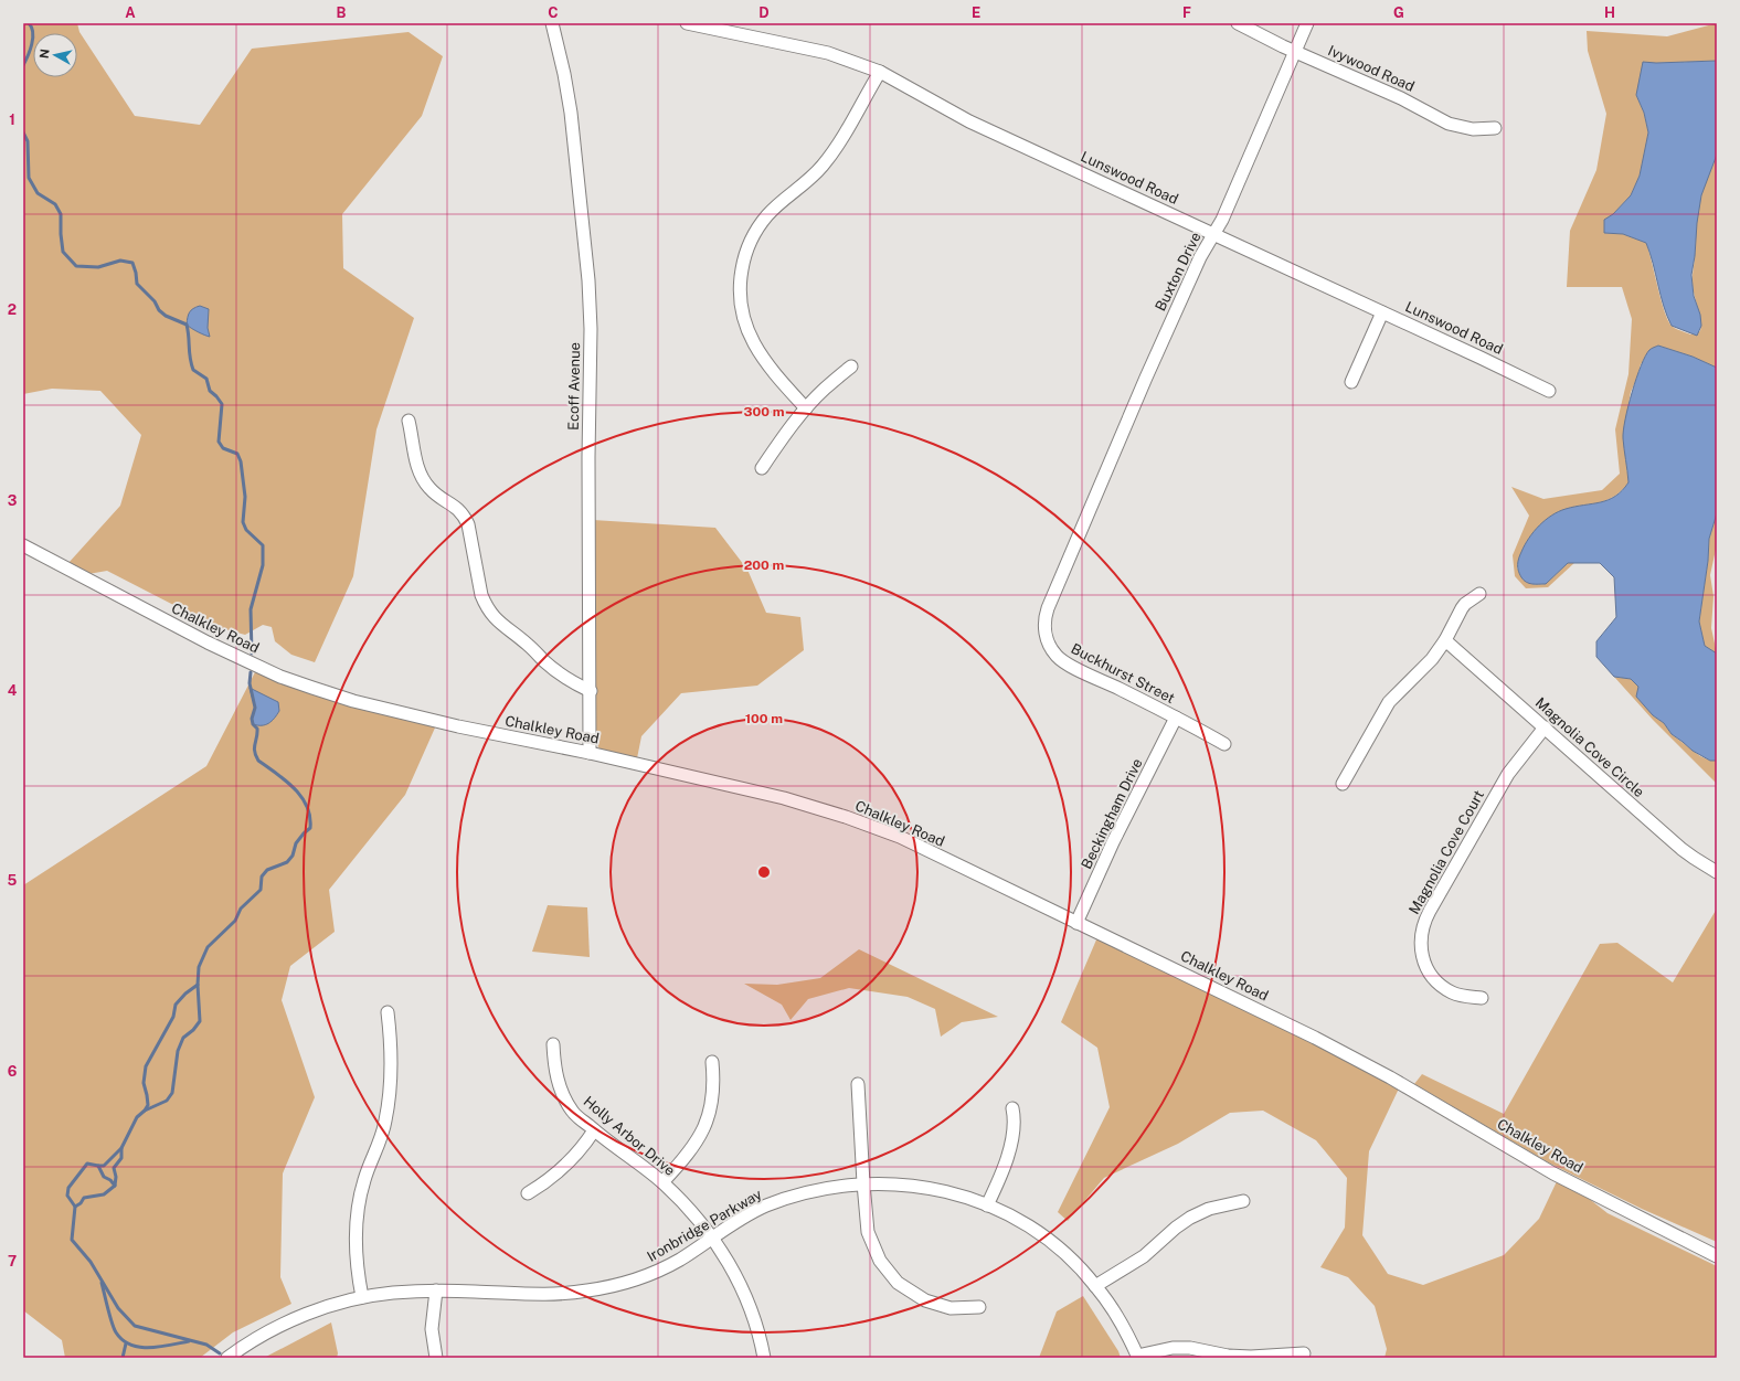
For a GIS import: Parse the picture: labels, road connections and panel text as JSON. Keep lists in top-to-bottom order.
{
  "streets": {
    "street": [
      "Ivywood Road",
      "Lunswood Road",
      "Buxton Drive",
      "Ecoff Avenue",
      "Chalkley Road",
      "Buckhurst Street",
      "Magnolia Cove Circle",
      "Beckingham Drive",
      "Magnolia Cove Court",
      "Holly Arbor Drive",
      "Ironbridge Parkway"
    ]
  },
  "crossings": [
    ["Ivywood Road", "Buxton Drive"],
    ["Lunswood Road", "Buxton Drive"],
    ["Buxton Drive", "Buckhurst Street"],
    ["Ecoff Avenue", "Chalkley Road"],
    ["Chalkley Road", "Beckingham Drive"],
    ["Buckhurst Street", "Beckingham Drive"],
    ["Magnolia Cove Circle", "Magnolia Cove Court"],
    ["Holly Arbor Drive", "Ironbridge Parkway"]
  ],
  "north": "left",
  "grid": {
    "columns": [
      "A",
      "B",
      "C",
      "D",
      "E",
      "F",
      "G",
      "H"
    ],
    "rows": [
      "1",
      "2",
      "3",
      "4",
      "5",
      "6",
      "7"
    ]
  },
  "rings": ["300 m", "200 m", "100 m"]
}
